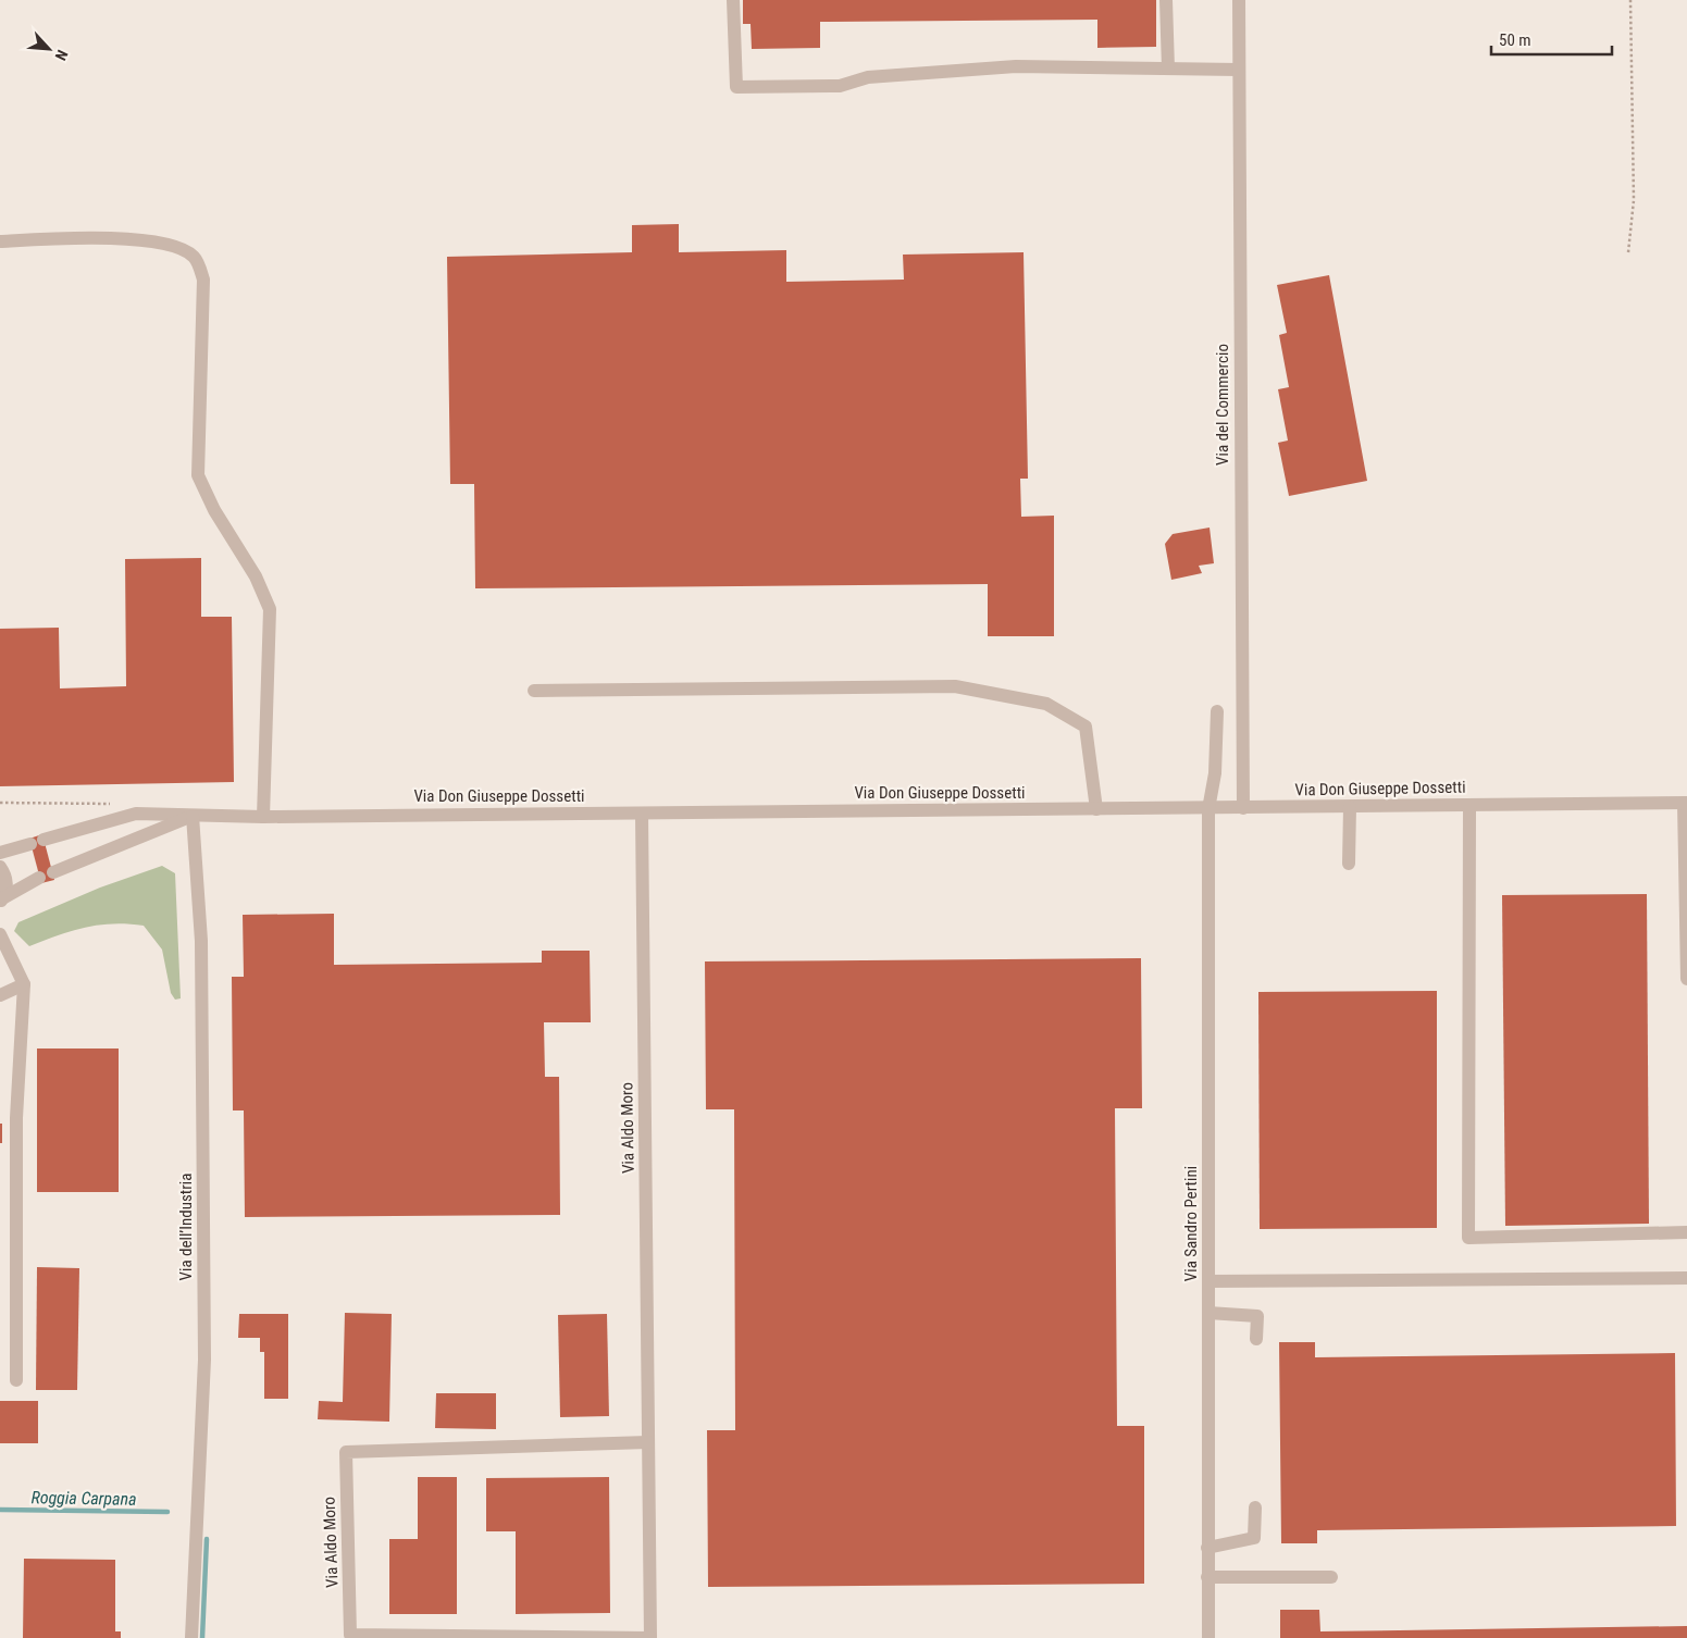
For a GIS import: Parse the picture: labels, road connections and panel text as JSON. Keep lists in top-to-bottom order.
{
  "streets": {
    "street": [
      "Via del Commercio",
      "Via Don Giuseppe Dossetti",
      "Via Aldo Moro",
      "Via Sandro Pertini",
      "Via dell’Industria"
    ]
  },
  "crossings": [
    ["Via del Commercio", "Via Don Giuseppe Dossetti"],
    ["Via Don Giuseppe Dossetti", "Via Aldo Moro"],
    ["Via Don Giuseppe Dossetti", "Via Sandro Pertini"],
    ["Via Don Giuseppe Dossetti", "Via dell’Industria"]
  ],
  "water": ["Roggia Carpana"],
  "scale_bar": "50 m",
  "north": "bottom right"
}
